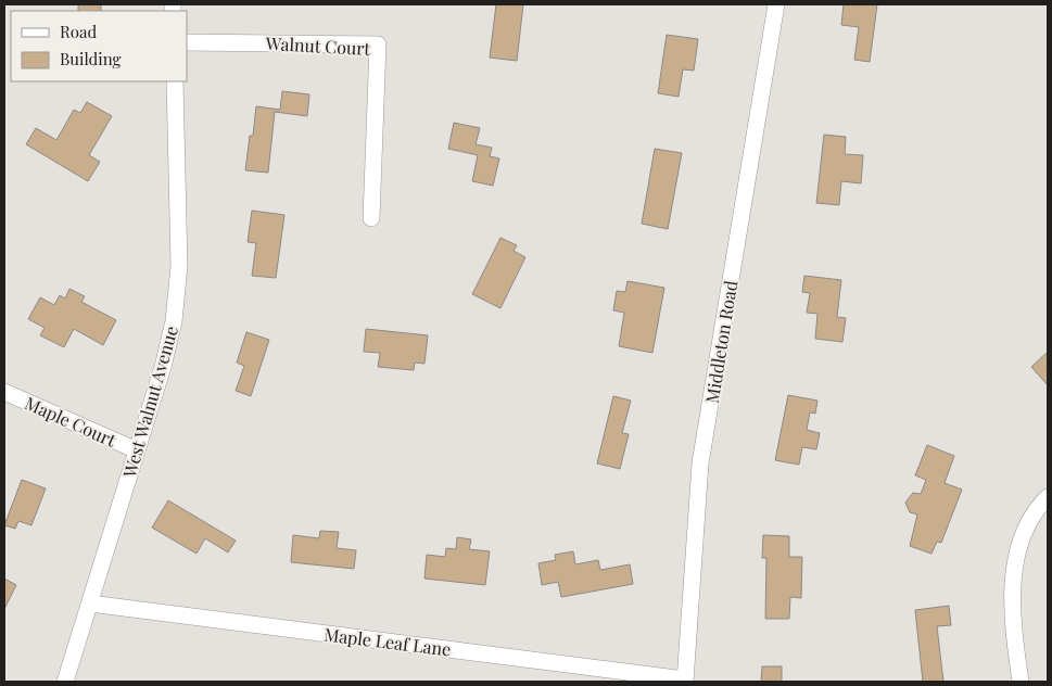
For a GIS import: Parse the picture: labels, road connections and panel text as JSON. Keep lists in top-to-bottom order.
{
  "streets": {
    "street": [
      "Walnut Court",
      "Middleton Road",
      "West Walnut Avenue",
      "Maple Court",
      "Maple Leaf Lane"
    ]
  },
  "crossings": [
    ["Middleton Road", "Maple Leaf Lane"],
    ["West Walnut Avenue", "Maple Court"],
    ["West Walnut Avenue", "Maple Leaf Lane"]
  ],
  "legend": ["Road", "Building"]
}
